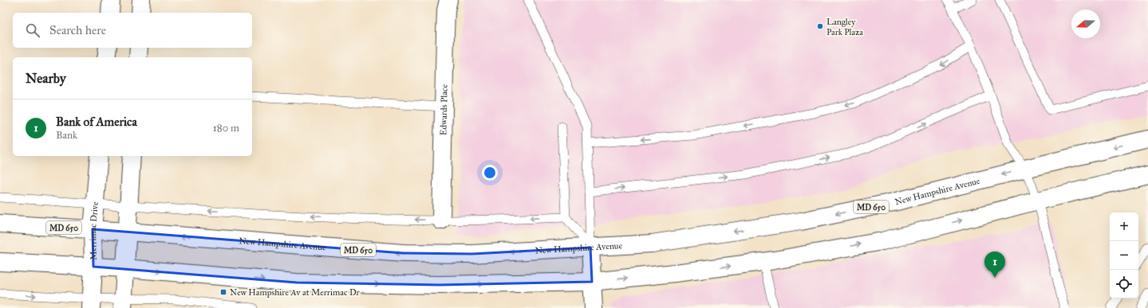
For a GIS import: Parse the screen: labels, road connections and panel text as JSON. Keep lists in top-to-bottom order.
{
  "streets": {
    "main road": [
      "Edwards Place",
      "New Hampshire Avenue",
      "MD 650",
      "Merrimac Drive"
    ]
  },
  "crossings": [
    ["New Hampshire Avenue", "Merrimac Drive"]
  ],
  "places": {
    "other": ["Langley Park Plaza"],
    "transit": ["New Hampshire Av at Merrimac Dr"]
  },
  "north": "left",
  "page": {
    "search": "Search here",
    "heading": "Nearby",
    "list": [
      {
        "mark": "1",
        "name": "Bank of America",
        "note": "Bank",
        "value": "180 m"
      }
    ],
    "map_buttons": ["+", "−"],
    "pins": "1"
  }
}
